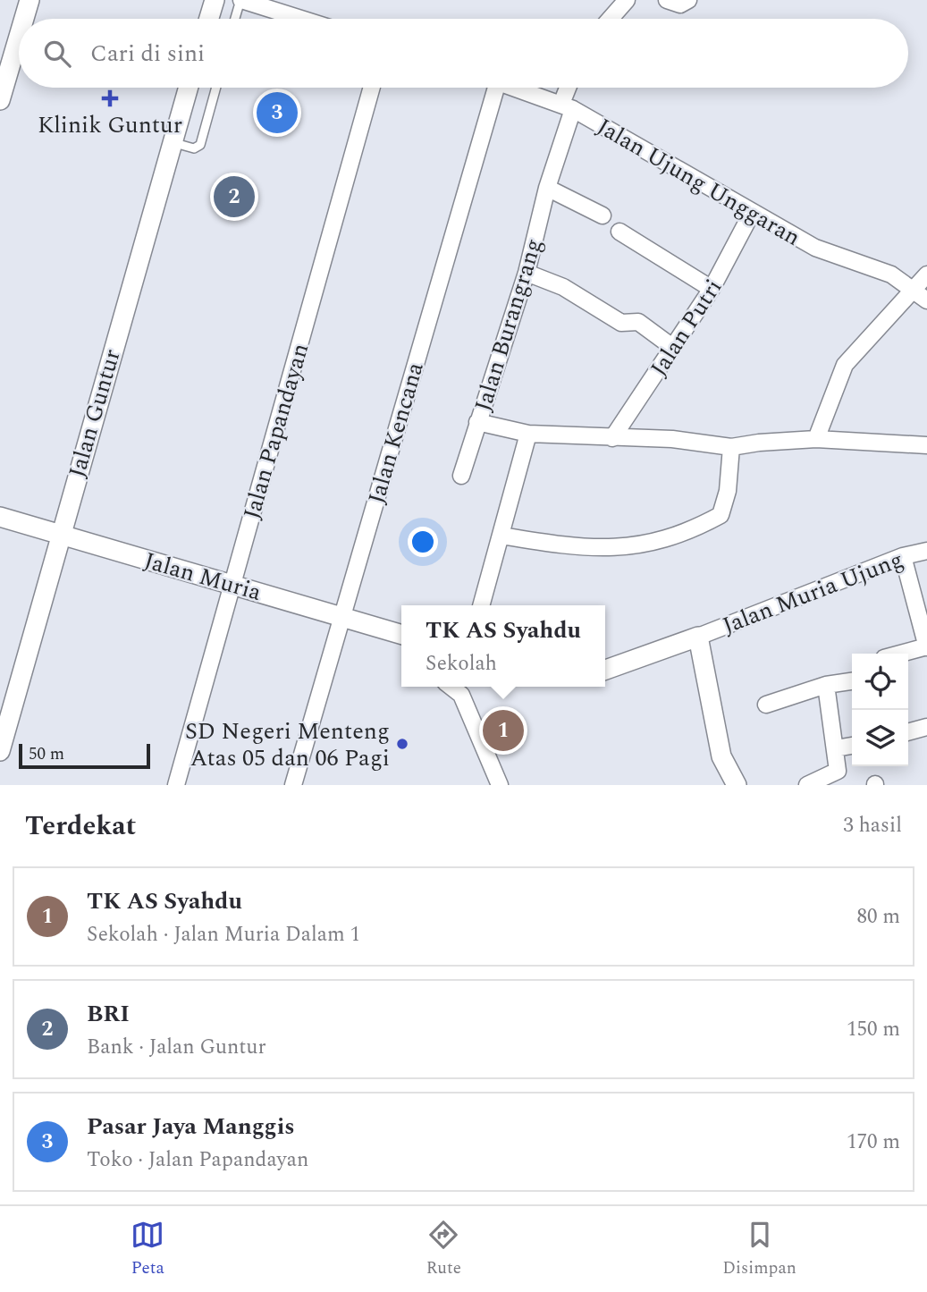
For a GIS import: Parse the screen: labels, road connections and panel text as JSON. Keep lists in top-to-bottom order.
{
  "streets": {
    "street": [
      "Jalan Ujung Unggaran",
      "Jalan Burangrang",
      "Jalan Putri",
      "Jalan Guntur",
      "Jalan Papandayan",
      "Jalan Kencana",
      "Jalan Muria",
      "Jalan Muria Ujung"
    ]
  },
  "crossings": [
    ["Jalan Ujung Unggaran", "Jalan Burangrang"],
    ["Jalan Ujung Unggaran", "Jalan Putri"],
    ["Jalan Guntur", "Jalan Muria"],
    ["Jalan Papandayan", "Jalan Muria"],
    ["Jalan Kencana", "Jalan Muria"]
  ],
  "places": {
    "health": ["Klinik Guntur"],
    "other": ["SD Negeri Menteng Atas 05 dan 06 Pagi"]
  },
  "scale_bar": "50 m",
  "page": {
    "search": "Cari di sini",
    "pins": ["3", "2", "1"],
    "popup": ["TK AS Syahdu", "Sekolah"],
    "scale": "50 m",
    "heading": ["Terdekat", "3 hasil"],
    "list": [
      {
        "mark": "1",
        "name": "TK AS Syahdu",
        "note": "Sekolah · Jalan Muria Dalam 1",
        "value": "80 m"
      },
      {
        "mark": "2",
        "name": "BRI",
        "note": "Bank · Jalan Guntur",
        "value": "150 m"
      },
      {
        "mark": "3",
        "name": "Pasar Jaya Manggis",
        "note": "Toko · Jalan Papandayan",
        "value": "170 m"
      }
    ],
    "nav": ["Peta", "Rute", "Disimpan"]
  }
}
